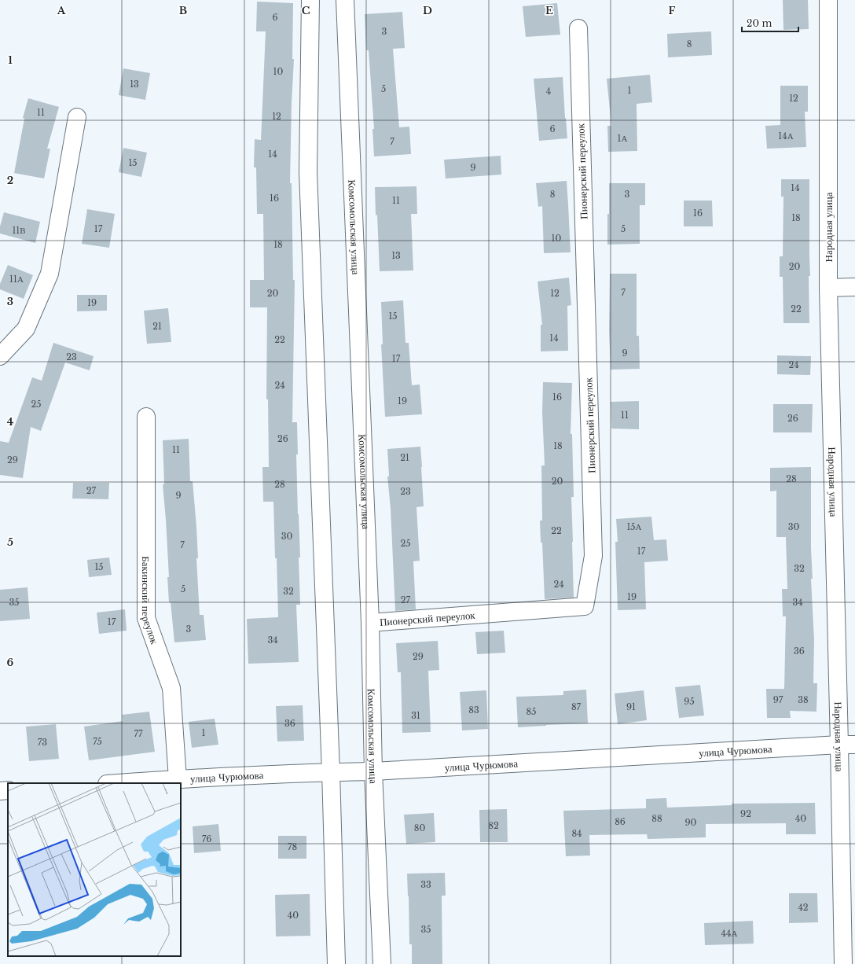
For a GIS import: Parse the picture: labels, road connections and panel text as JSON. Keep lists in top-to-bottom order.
{
  "streets": {
    "street": [
      "Пионерский переулок",
      "Комсомольская улица",
      "Народная улица",
      "Бакинский переулок",
      "улица Чурюмова"
    ]
  },
  "crossings": [
    ["Пионерский переулок", "Комсомольская улица"],
    ["Комсомольская улица", "улица Чурюмова"],
    ["Народная улица", "улица Чурюмова"],
    ["Бакинский переулок", "улица Чурюмова"]
  ],
  "house_numbers": [
    "6",
    "3",
    "8",
    "10",
    "13",
    "5",
    "1",
    "4",
    "12",
    "11",
    "12",
    "6",
    "14А",
    "1А",
    "7",
    "14",
    "15",
    "9",
    "14",
    "8",
    "3",
    "16",
    "11",
    "16",
    "18",
    "17",
    "5",
    "11В",
    "10",
    "18",
    "13",
    "20",
    "11А",
    "7",
    "20",
    "12",
    "19",
    "22",
    "15",
    "21",
    "14",
    "22",
    "9",
    "23",
    "17",
    "24",
    "24",
    "16",
    "19",
    "25",
    "11",
    "26",
    "26",
    "18",
    "11",
    "21",
    "29",
    "28",
    "20",
    "28",
    "27",
    "23",
    "9",
    "15А",
    "30",
    "22",
    "30",
    "25",
    "7",
    "17",
    "15",
    "32",
    "24",
    "5",
    "32",
    "19",
    "27",
    "35",
    "34",
    "17",
    "3",
    "34",
    "36",
    "29",
    "97",
    "38",
    "95",
    "87",
    "91",
    "83",
    "85",
    "31",
    "36",
    "1",
    "77",
    "75",
    "73",
    "92",
    "88",
    "40",
    "86",
    "90",
    "82",
    "80",
    "84",
    "76",
    "78",
    "33",
    "42",
    "40",
    "35",
    "44А"
  ],
  "scale_bar": "20 m",
  "grid": {
    "columns": [
      "A",
      "B",
      "C",
      "D",
      "E",
      "F"
    ],
    "rows": [
      "1",
      "2",
      "3",
      "4",
      "5",
      "6"
    ]
  }
}
